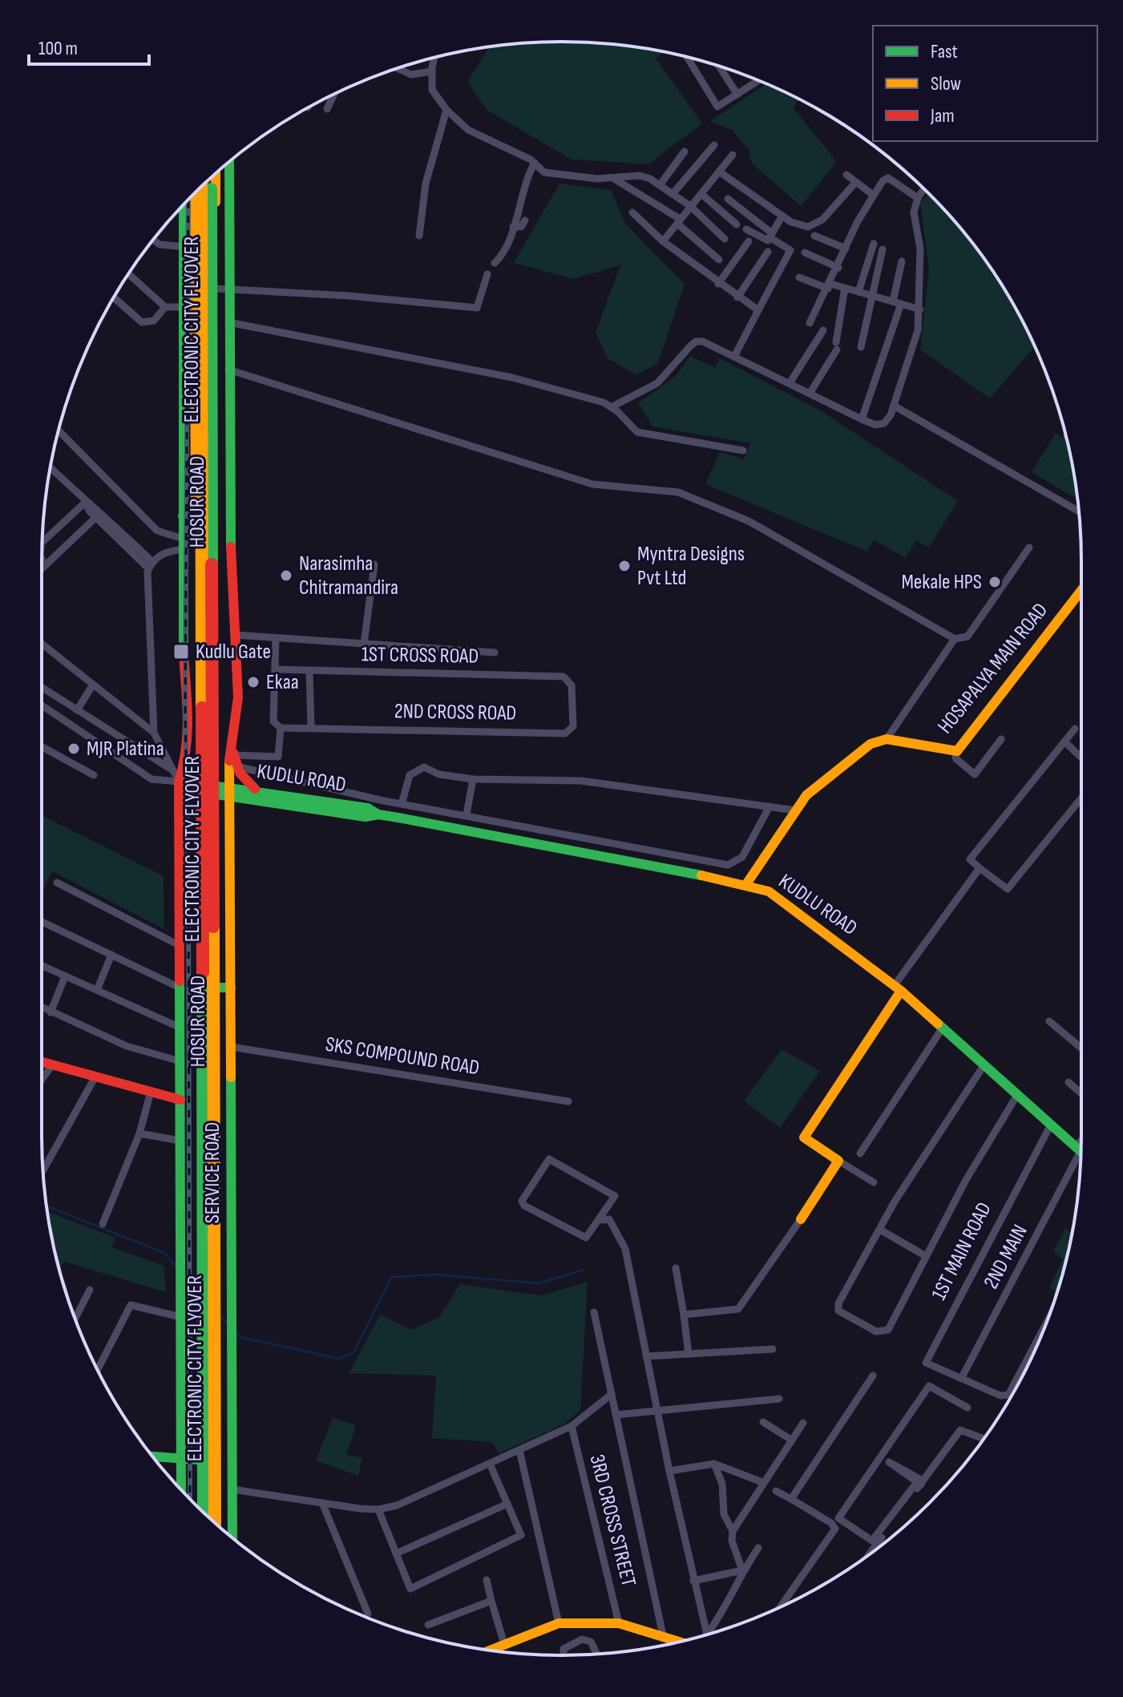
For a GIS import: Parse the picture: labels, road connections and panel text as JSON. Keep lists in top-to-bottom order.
{
  "streets": {
    "main road": [
      "ELECTRONIC CITY FLYOVER",
      "HOSUR ROAD",
      "HOSAPALYA MAIN ROAD",
      "KUDLU ROAD",
      "SERVICE ROAD"
    ],
    "street": [
      "1ST CROSS ROAD",
      "2ND CROSS ROAD",
      "SKS COMPOUND ROAD",
      "1ST MAIN ROAD",
      "2ND MAIN",
      "3RD CROSS STREET"
    ]
  },
  "crossings": [
    ["HOSUR ROAD", "KUDLU ROAD"],
    ["1ST CROSS ROAD", "2ND CROSS ROAD"],
    ["KUDLU ROAD", "SERVICE ROAD"],
    ["KUDLU ROAD", "1ST MAIN ROAD"],
    ["SKS COMPOUND ROAD", "SERVICE ROAD"],
    ["1ST MAIN ROAD", "2ND MAIN"]
  ],
  "places": {
    "other": [
      "Myntra Designs Pvt Ltd",
      "Narasimha Chitramandira",
      "Mekale HPS",
      "Ekaa",
      "MJR Platina"
    ],
    "transit": ["Kudlu Gate"]
  },
  "legend": ["Fast", "Slow", "Jam"],
  "scale_bar": "100 m"
}
